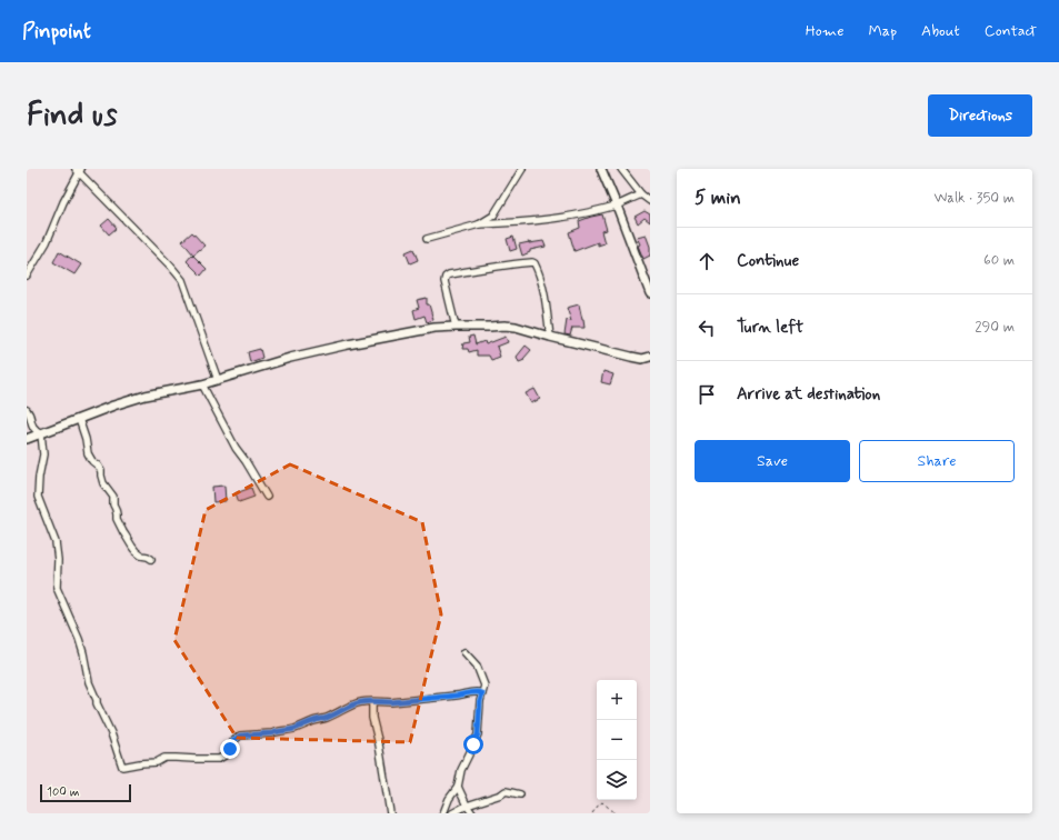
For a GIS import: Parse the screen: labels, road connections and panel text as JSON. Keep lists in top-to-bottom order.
{
  "scale_bar": "100 m",
  "page": {
    "header": "Pinpoint",
    "nav": [
      "Home",
      "Map",
      "About",
      "Contact"
    ],
    "buttons": [
      "Directions",
      ["Save", "Share"]
    ],
    "title": "Find us",
    "heading": ["5 min", "Walk · 350 m"],
    "list": [
      ["Continue", "60 m"],
      ["Turn left", "290 m"],
      "Arrive at destination"
    ],
    "map_buttons": ["+", "−"],
    "scale": "100 m"
  }
}
